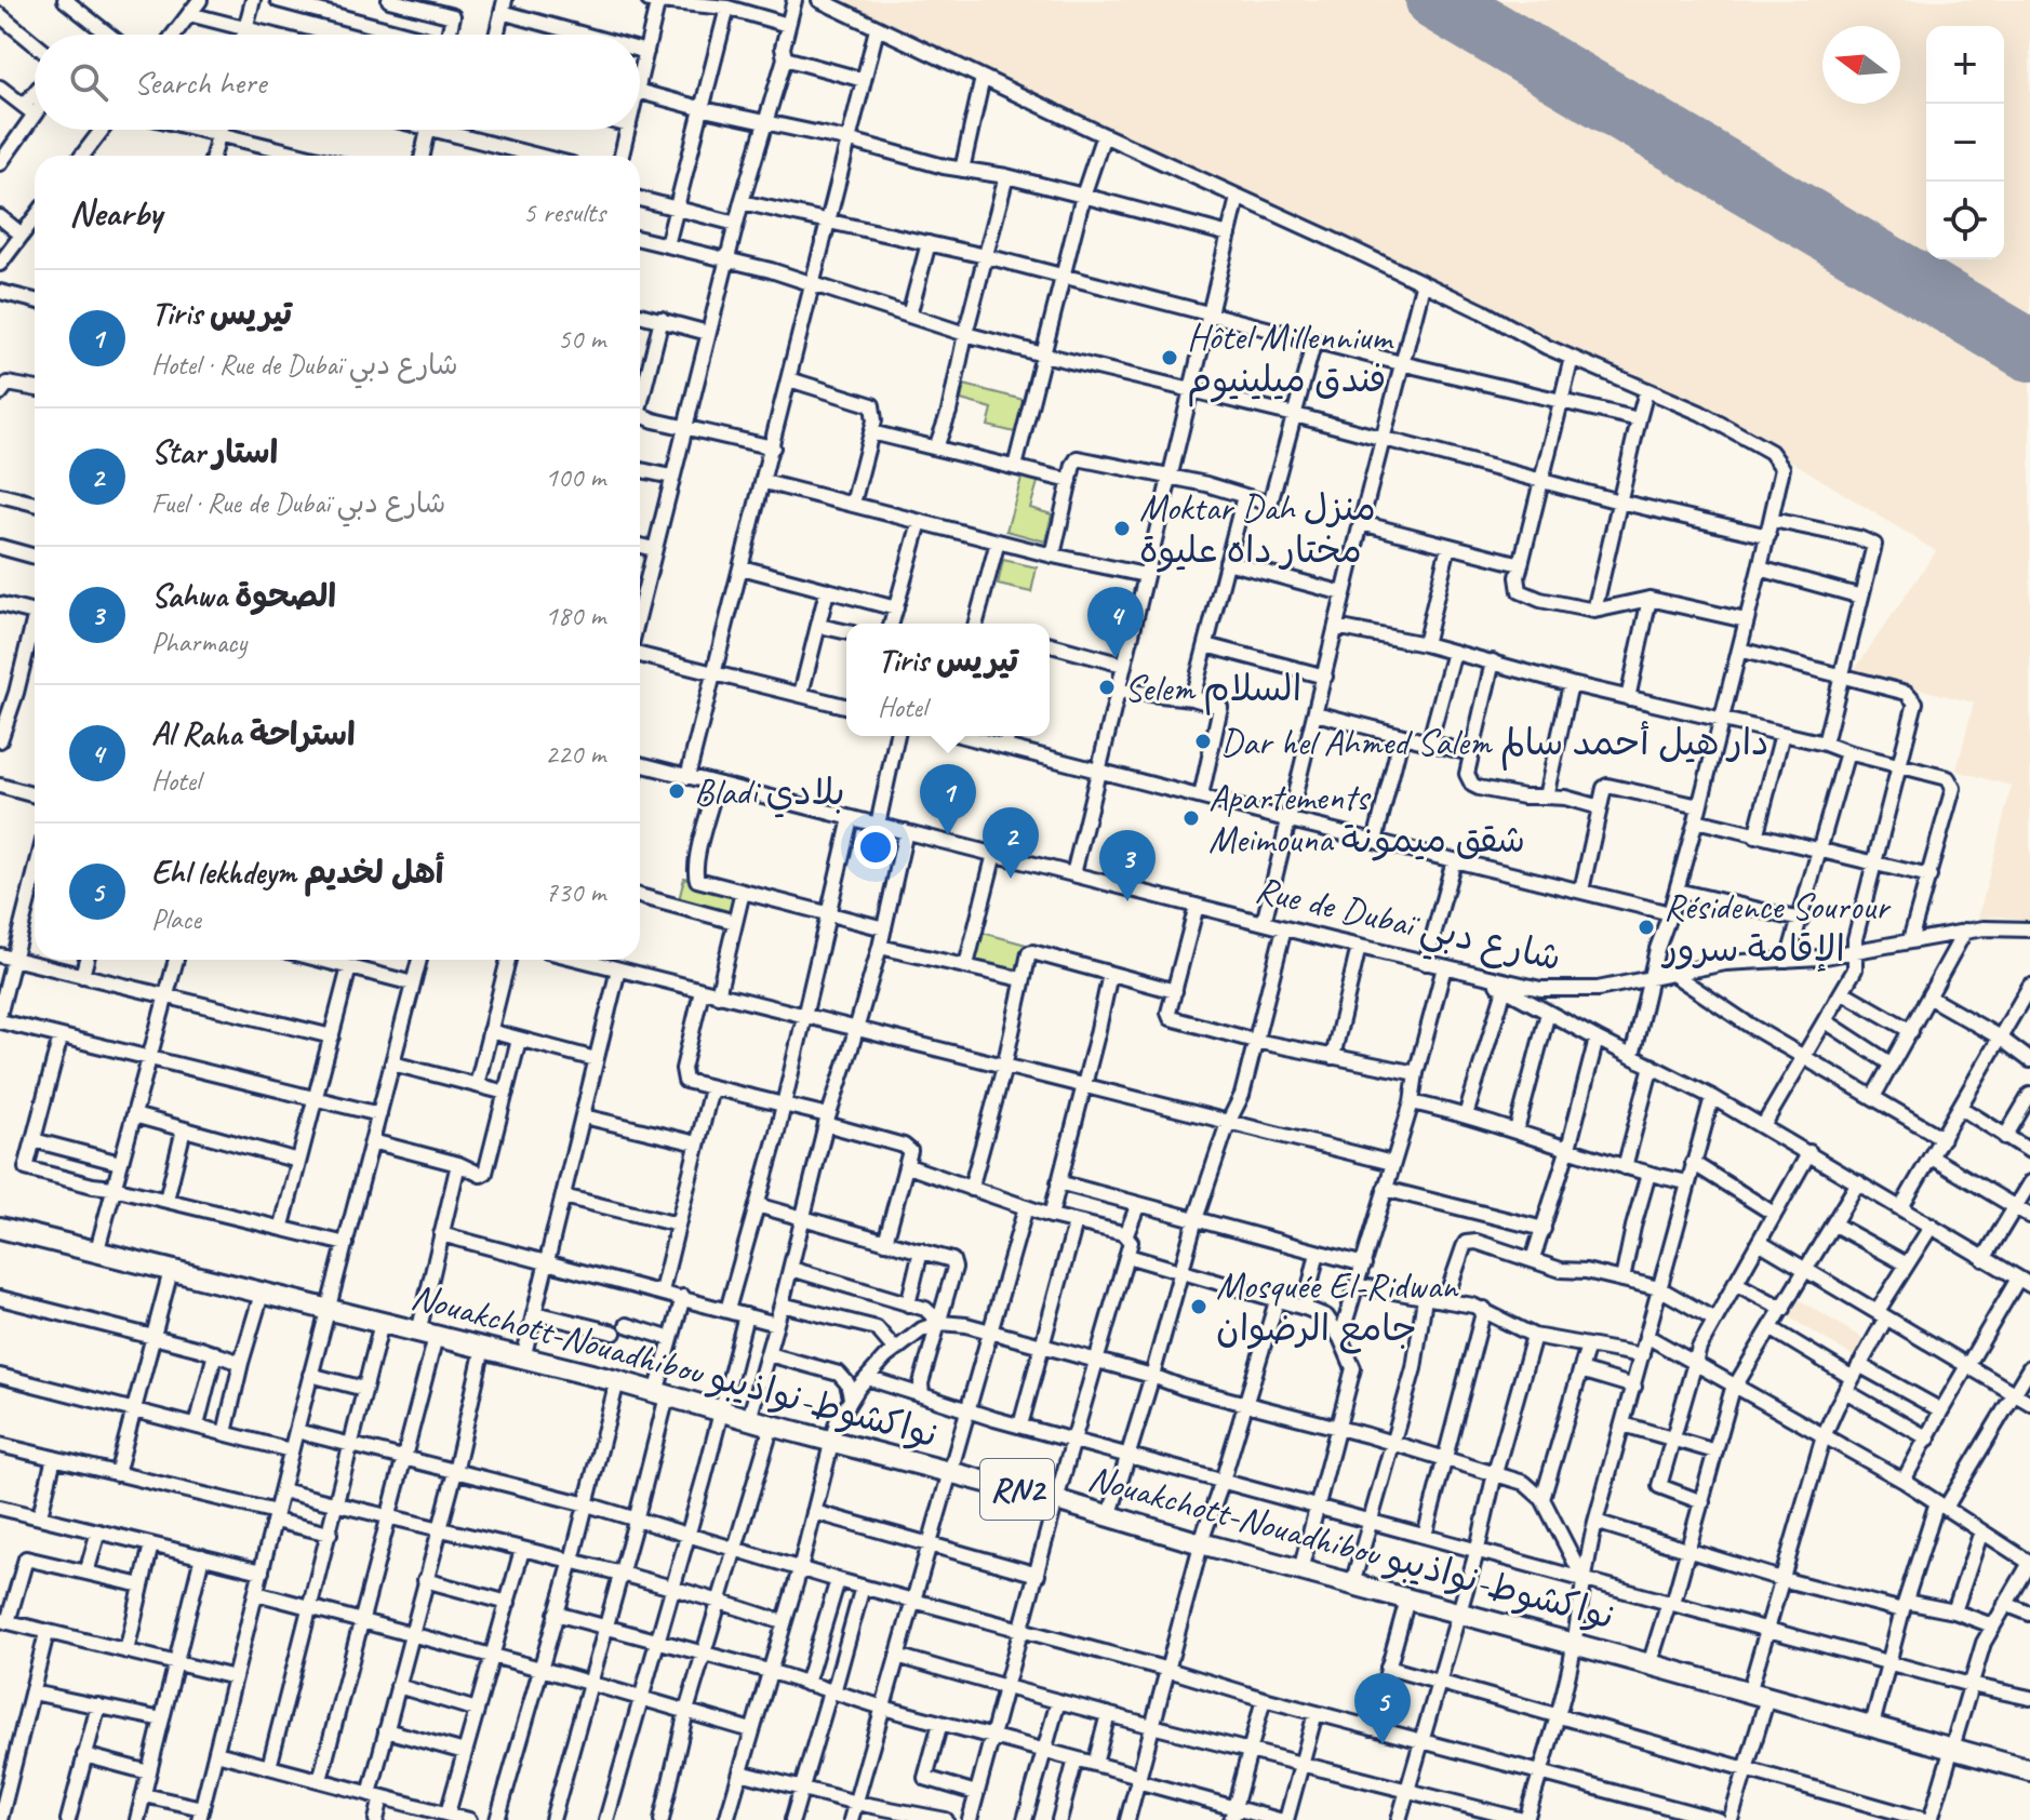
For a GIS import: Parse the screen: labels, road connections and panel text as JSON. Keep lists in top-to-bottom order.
{
  "streets": {
    "highway": ["Nouakchott-Nouadhibou نواكشوط-نواذيبو", "RN2"],
    "street": ["Rue de Dubaï شارع دبي"]
  },
  "places": [
    "Hôtel Millennium فندق ميلينيوم",
    "Moktar Dah منزل مختار داه عليوة",
    "Selem السلام",
    "Dar hel Ahmed Salem دار هيل أحمد سالم",
    "Bladi بلادي",
    "Apartements Meimouna شقق ميمونة",
    "Résidence Sourour الإقامة سرور",
    "Mosquée El-Ridwan جامع الرضوان"
  ],
  "north": "left",
  "page": {
    "map_buttons": ["+", "−"],
    "search": "Search here",
    "heading": ["Nearby", "5 results"],
    "list": [
      {
        "mark": "1",
        "name": "Tiris تيريس",
        "note": "Hotel · Rue de Dubaï شارع دبي",
        "value": "50 m"
      },
      {
        "mark": "2",
        "name": "Star استار",
        "note": "Fuel · Rue de Dubaï شارع دبي",
        "value": "100 m"
      },
      {
        "mark": "3",
        "name": "Sahwa الصحوة",
        "note": "Pharmacy",
        "value": "180 m"
      },
      {
        "mark": "4",
        "name": "Al Raha استراحة",
        "note": "Hotel",
        "value": "220 m"
      },
      {
        "mark": "5",
        "name": "Ehl lekhdeym أهل لخديم",
        "note": "Place",
        "value": "730 m"
      }
    ],
    "pins": [
      "4",
      "1",
      "2",
      "3",
      "5"
    ],
    "popup": ["Tiris تيريس", "Hotel"]
  }
}
